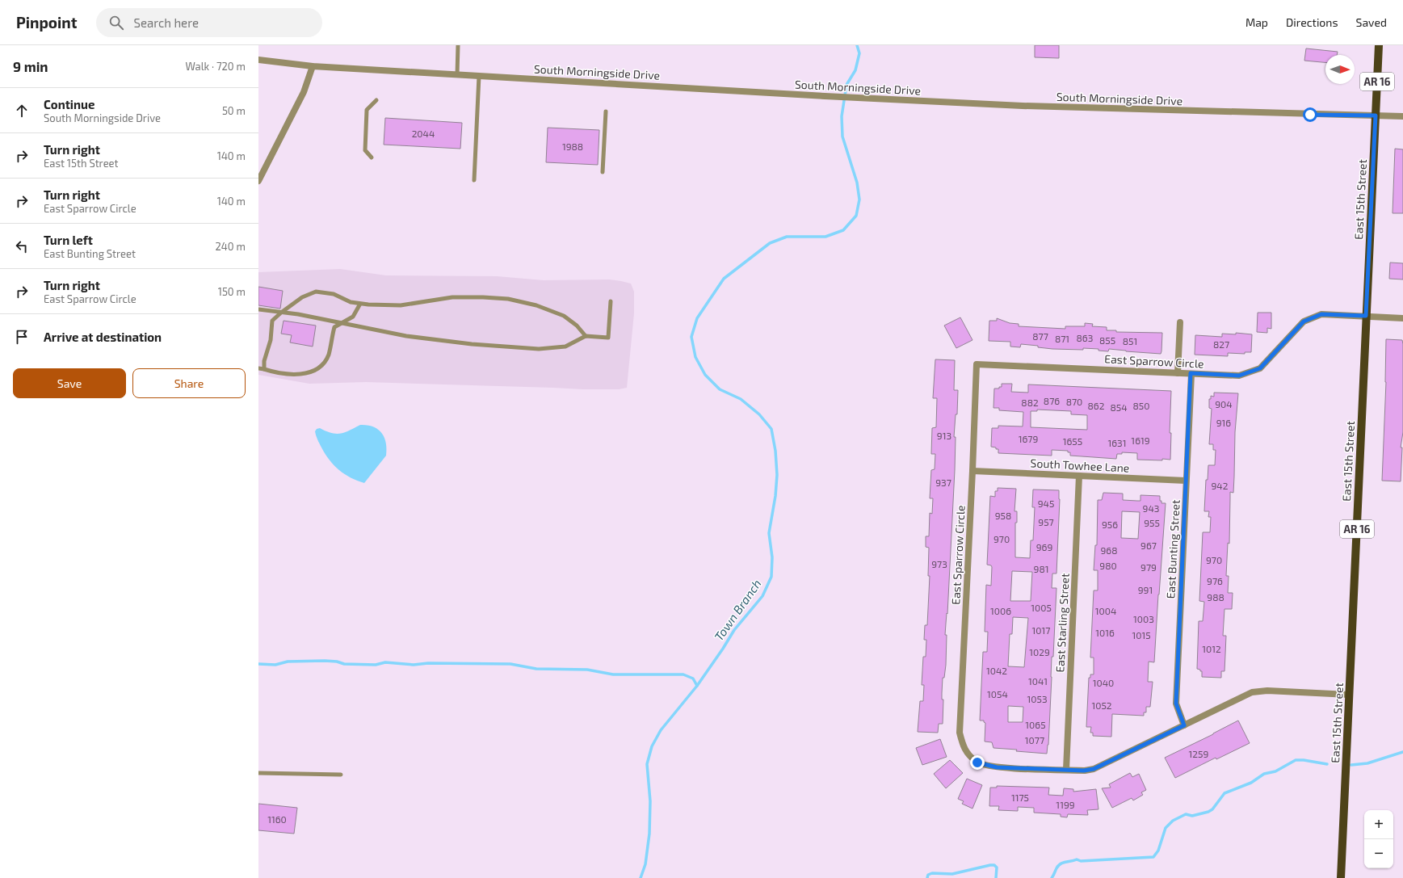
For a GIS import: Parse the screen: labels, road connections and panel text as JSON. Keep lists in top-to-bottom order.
{
  "streets": {
    "main road": ["AR 16", "East 15th Street"],
    "street": [
      "South Morningside Drive",
      "East Sparrow Circle",
      "South Towhee Lane",
      "East Bunting Street",
      "East Starling Street"
    ]
  },
  "crossings": [
    ["South Morningside Drive", "East 15th Street"],
    ["East 15th Street", "East Sparrow Circle"],
    ["East Sparrow Circle", "South Towhee Lane"],
    ["East Sparrow Circle", "East Bunting Street"],
    ["East Sparrow Circle", "East Starling Street"],
    ["South Towhee Lane", "East Bunting Street"],
    ["South Towhee Lane", "East Starling Street"]
  ],
  "water": ["Town Branch"],
  "house_numbers": [
    "2044",
    "1988",
    "877",
    "863",
    "871",
    "855",
    "851",
    "827",
    "876",
    "870",
    "882",
    "904",
    "862",
    "850",
    "854",
    "916",
    "913",
    "1679",
    "1619",
    "1655",
    "1631",
    "937",
    "942",
    "945",
    "943",
    "958",
    "957",
    "955",
    "956",
    "970",
    "967",
    "969",
    "968",
    "970",
    "973",
    "980",
    "979",
    "981",
    "976",
    "991",
    "988",
    "1005",
    "1006",
    "1004",
    "1003",
    "1017",
    "1016",
    "1015",
    "1012",
    "1029",
    "1042",
    "1041",
    "1040",
    "1054",
    "1053",
    "1052",
    "1065",
    "1077",
    "1259",
    "1175",
    "1199",
    "1160"
  ],
  "north": "right",
  "page": {
    "header": "Pinpoint",
    "search": "Search here",
    "nav": ["Map", "Directions", "Saved"],
    "heading": ["9 min", "Walk · 720 m"],
    "list": [
      ["Continue", "South Morningside Drive", "50 m"],
      ["Turn right", "East 15th Street", "140 m"],
      ["Turn right", "East Sparrow Circle", "140 m"],
      ["Turn left", "East Bunting Street", "240 m"],
      ["Turn right", "East Sparrow Circle", "150 m"],
      "Arrive at destination"
    ],
    "buttons": ["Save", "Share"],
    "map_buttons": ["+", "−"]
  }
}
